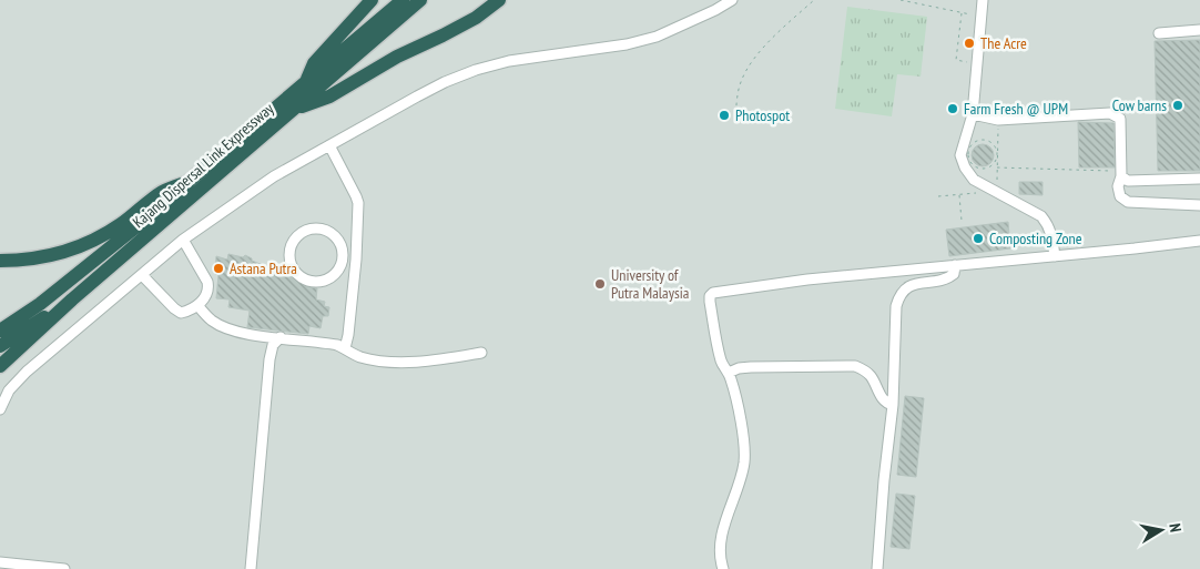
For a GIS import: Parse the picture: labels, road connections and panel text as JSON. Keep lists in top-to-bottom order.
{
  "streets": {
    "highway": ["Kajang Dispersal Link Expressway"]
  },
  "places": [
    "The Acre",
    "Cow barns",
    "Farm Fresh @ UPM",
    "Photospot",
    "Composting Zone",
    "Astana Putra",
    "University of Putra Malaysia"
  ],
  "north": "right"
}
